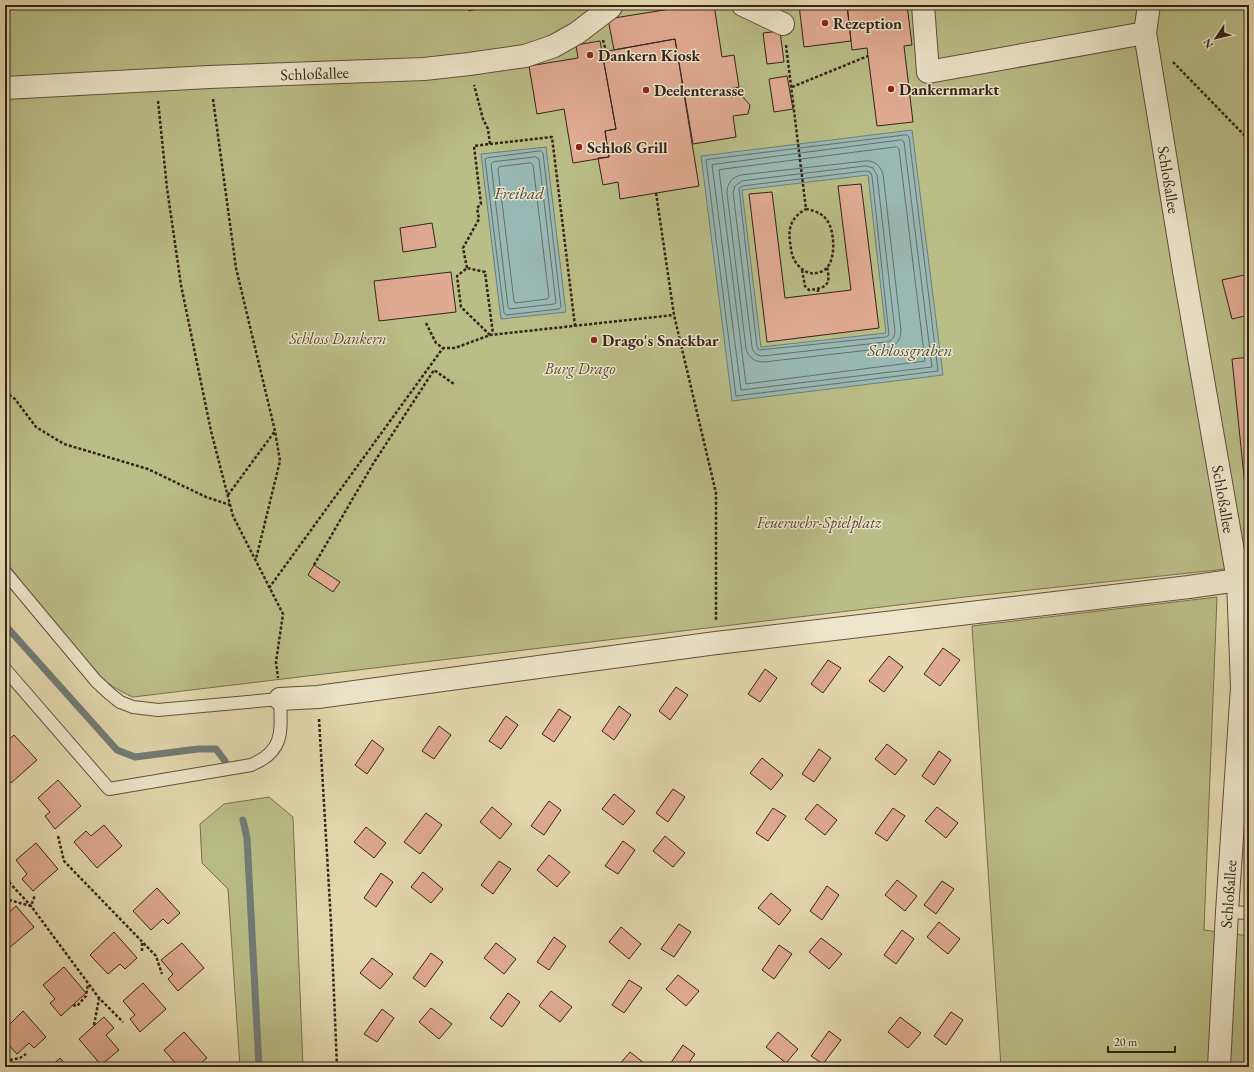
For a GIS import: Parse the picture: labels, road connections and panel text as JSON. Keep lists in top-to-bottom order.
{
  "streets": {
    "street": ["Schloßallee"]
  },
  "water": ["Freibad", "Schlossgraben"],
  "parks": ["Schloss Dankern", "Burg Drago", "Feuerwehr-Spielplatz"],
  "places": [
    "Rezeption",
    "Dankern Kiosk",
    "Dankernmarkt",
    "Deelenterasse",
    "Schloß Grill",
    "Drago's Snackbar"
  ],
  "scale_bar": "20 m",
  "north": "bottom left"
}
